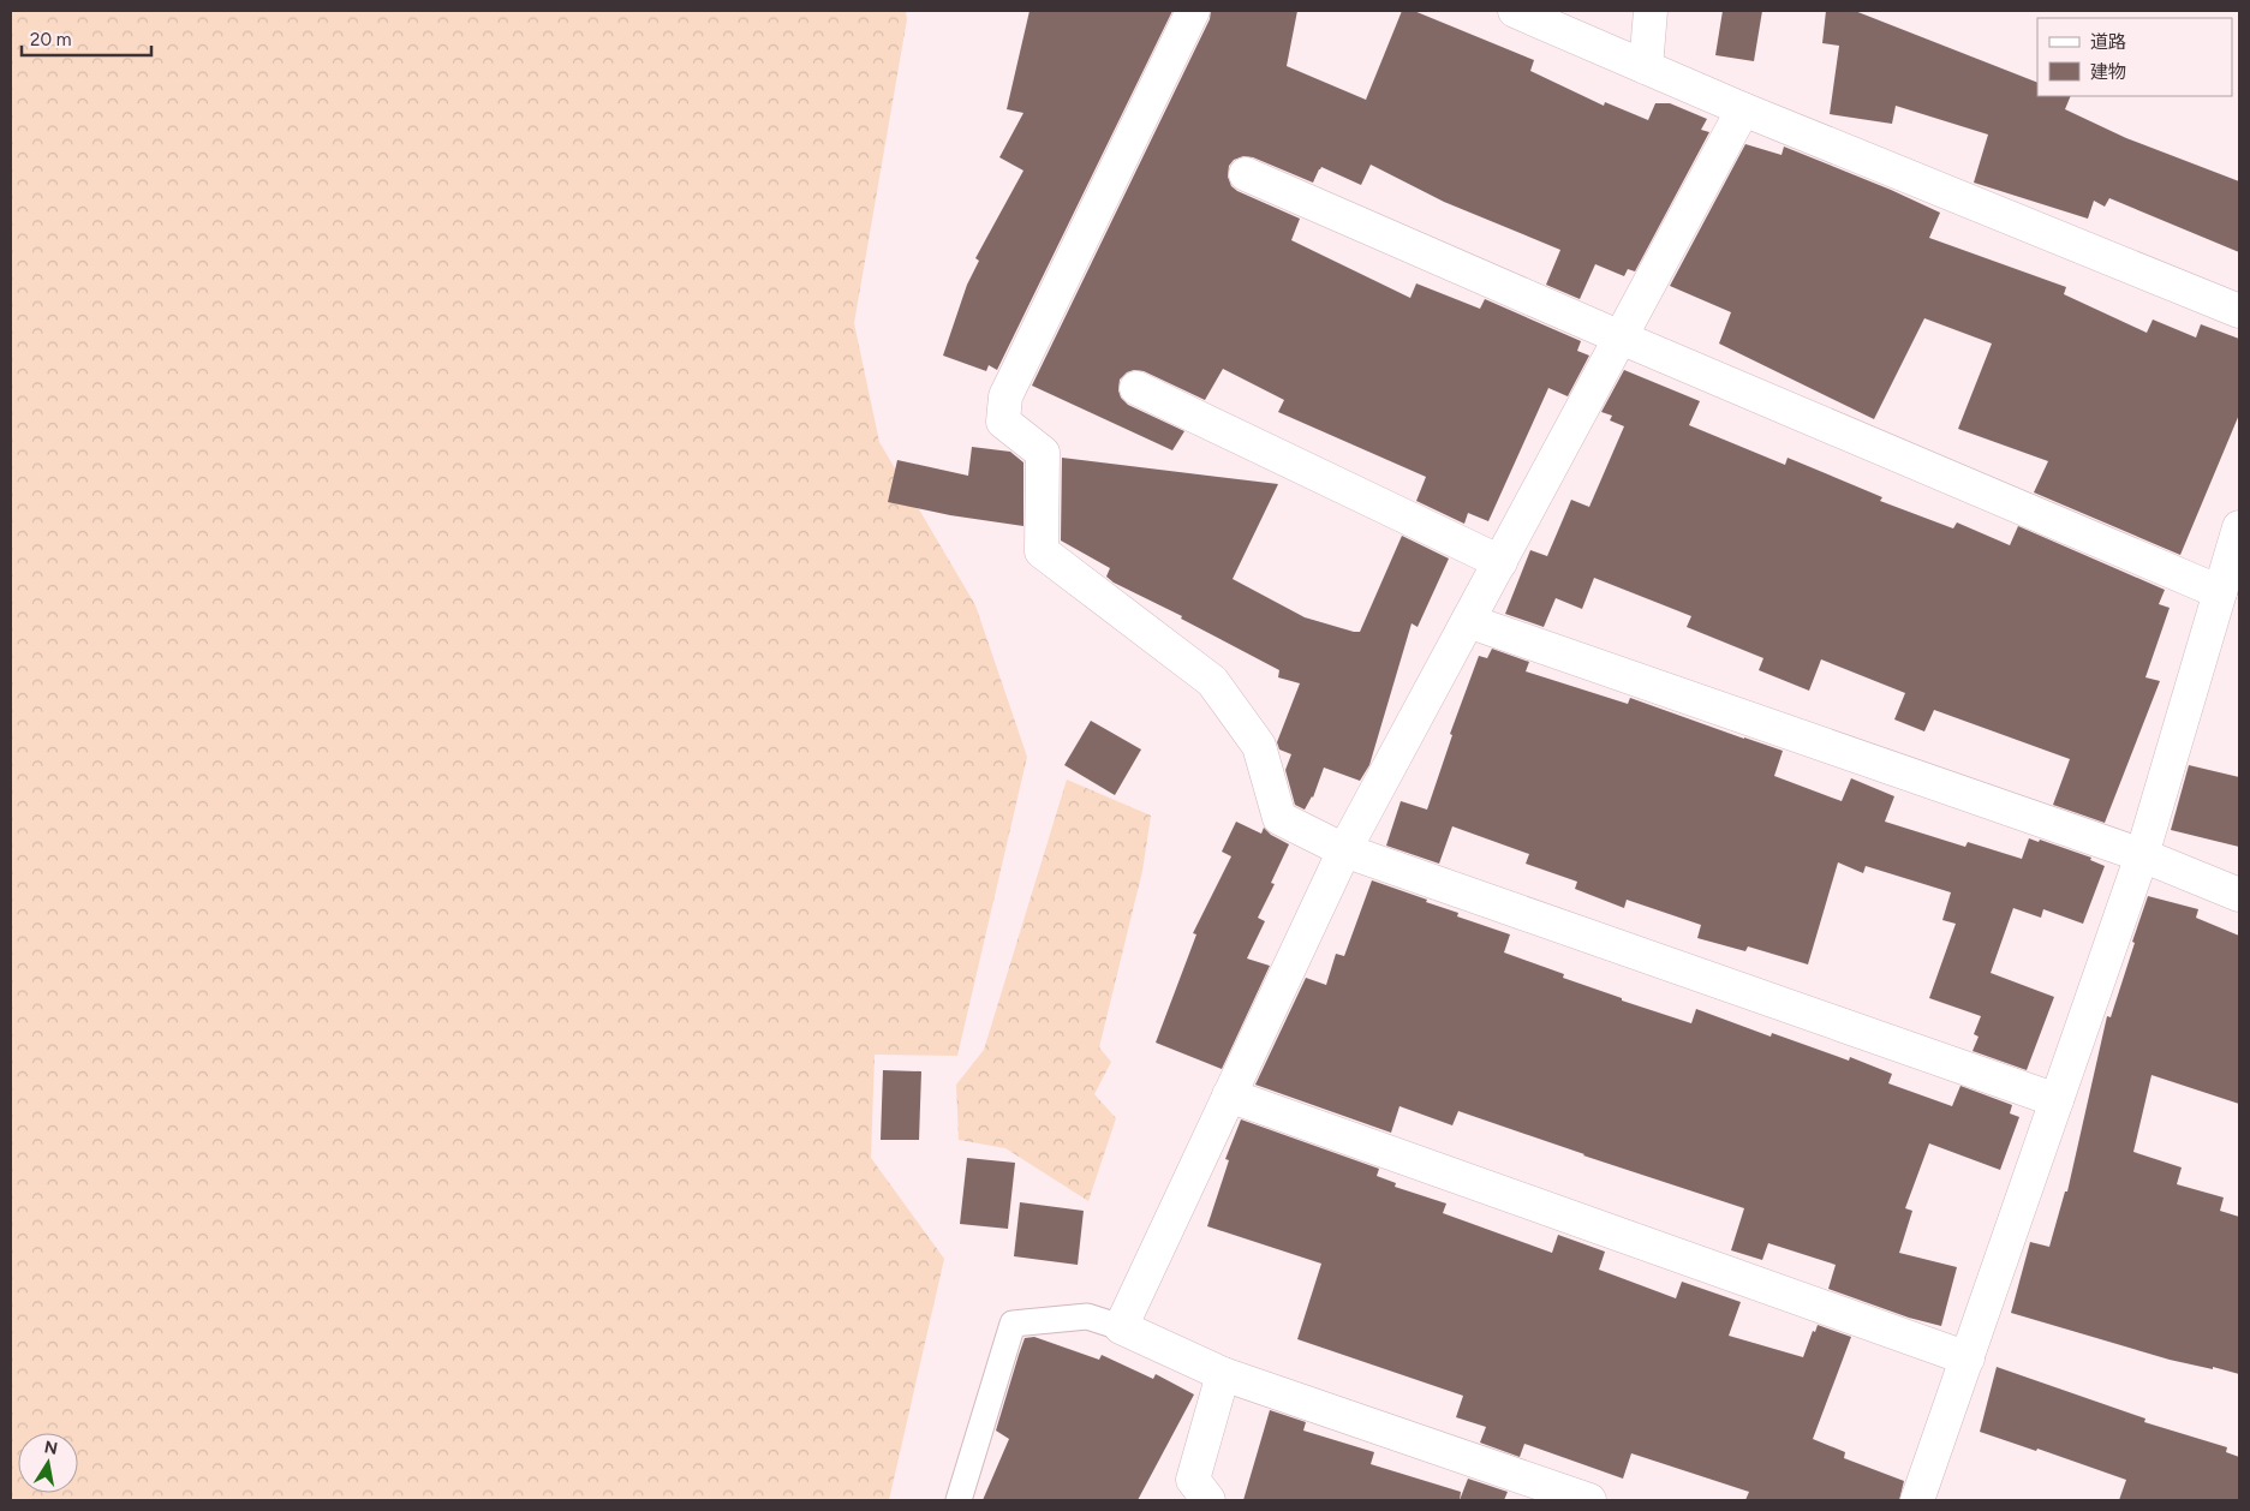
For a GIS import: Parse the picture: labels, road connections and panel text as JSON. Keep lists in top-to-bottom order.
{
  "legend": ["道路", "建物"],
  "scale_bar": "20 m",
  "north": "top"
}
